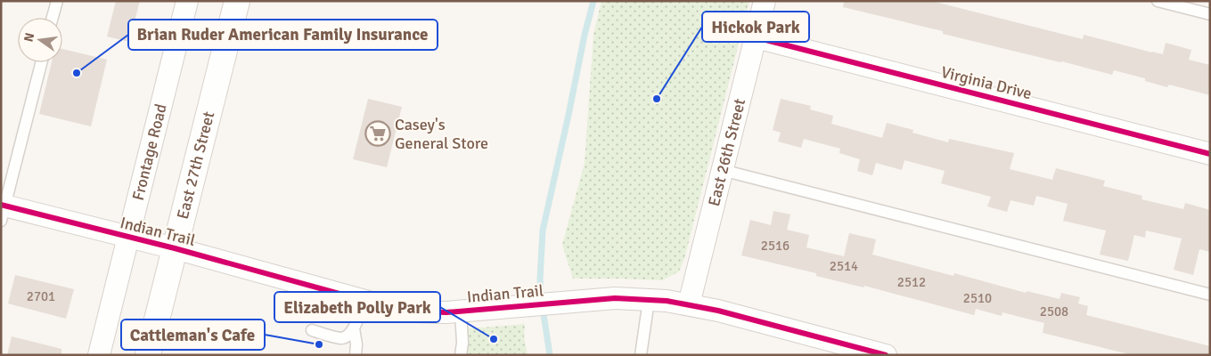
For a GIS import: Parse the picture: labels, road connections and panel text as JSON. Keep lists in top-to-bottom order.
{
  "streets": {
    "main road": ["East 27th Street"],
    "street": [
      "Virginia Drive",
      "Frontage Road",
      "East 26th Street",
      "Indian Trail"
    ]
  },
  "crossings": [
    ["Virginia Drive", "East 26th Street"],
    ["Frontage Road", "Indian Trail"],
    ["East 26th Street", "Indian Trail"],
    ["East 27th Street", "Indian Trail"]
  ],
  "places": {
    "other": [
      "Brian Ruder American Family Insurance",
      "Hickok Park",
      "Elizabeth Polly Park",
      "Cattleman's Cafe"
    ],
    "supermarket": ["Casey's General Store"]
  },
  "house_numbers": [
    "2516",
    "2514",
    "2512",
    "2701",
    "2510",
    "2508"
  ],
  "north": "left"
}
